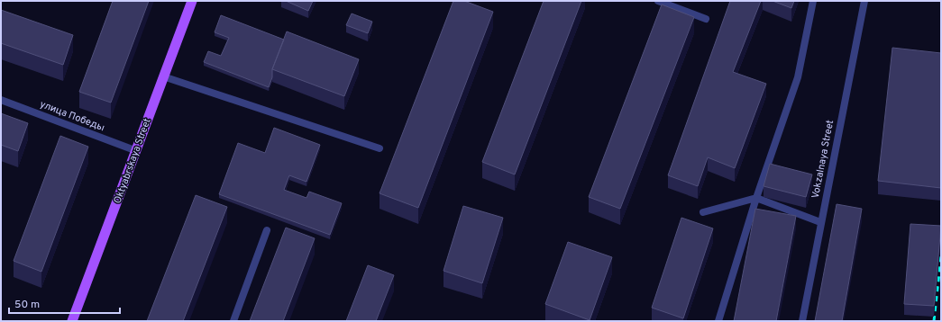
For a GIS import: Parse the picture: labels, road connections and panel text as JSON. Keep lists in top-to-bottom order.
{
  "streets": {
    "main road": ["Oktyabrskaya Street"],
    "street": ["улица Победы", "Vokzalnaya Street"]
  },
  "crossings": [
    ["улица Победы", "Oktyabrskaya Street"]
  ],
  "scale_bar": "50 m"
}
